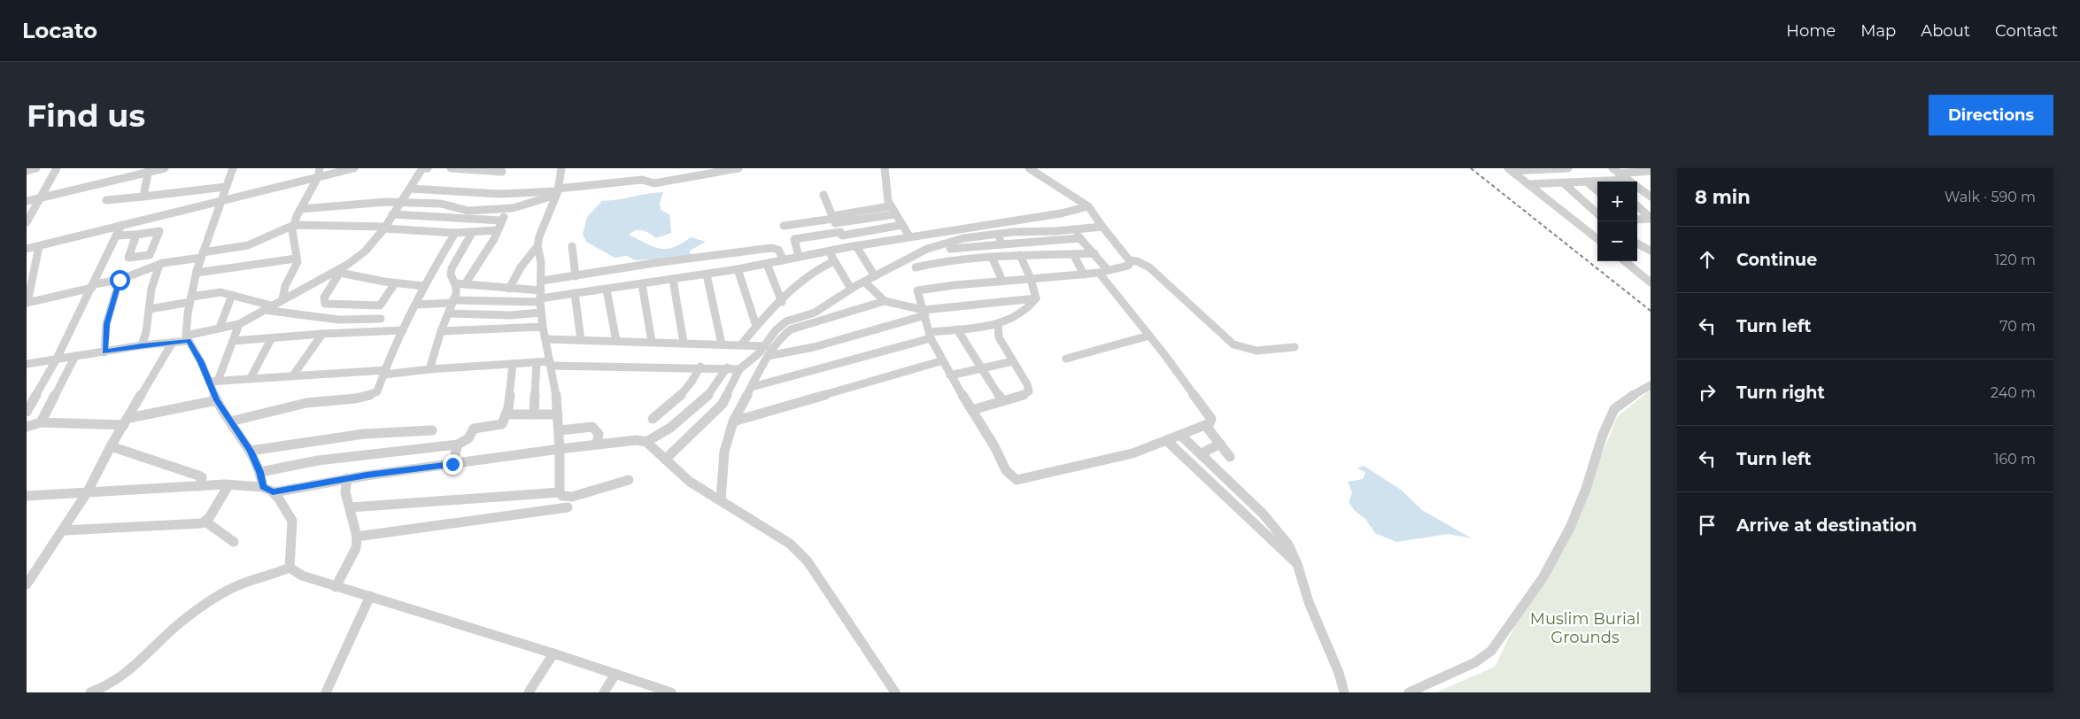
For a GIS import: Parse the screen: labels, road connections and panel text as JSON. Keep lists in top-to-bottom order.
{
  "parks": ["Muslim Burial Grounds"],
  "page": {
    "header": "Locato",
    "nav": [
      "Home",
      "Map",
      "About",
      "Contact"
    ],
    "buttons": "Directions",
    "title": "Find us",
    "heading": ["8 min", "Walk · 590 m"],
    "map_buttons": ["+", "−"],
    "list": [
      ["Continue", "120 m"],
      ["Turn left", "70 m"],
      ["Turn right", "240 m"],
      ["Turn left", "160 m"],
      "Arrive at destination"
    ]
  }
}
